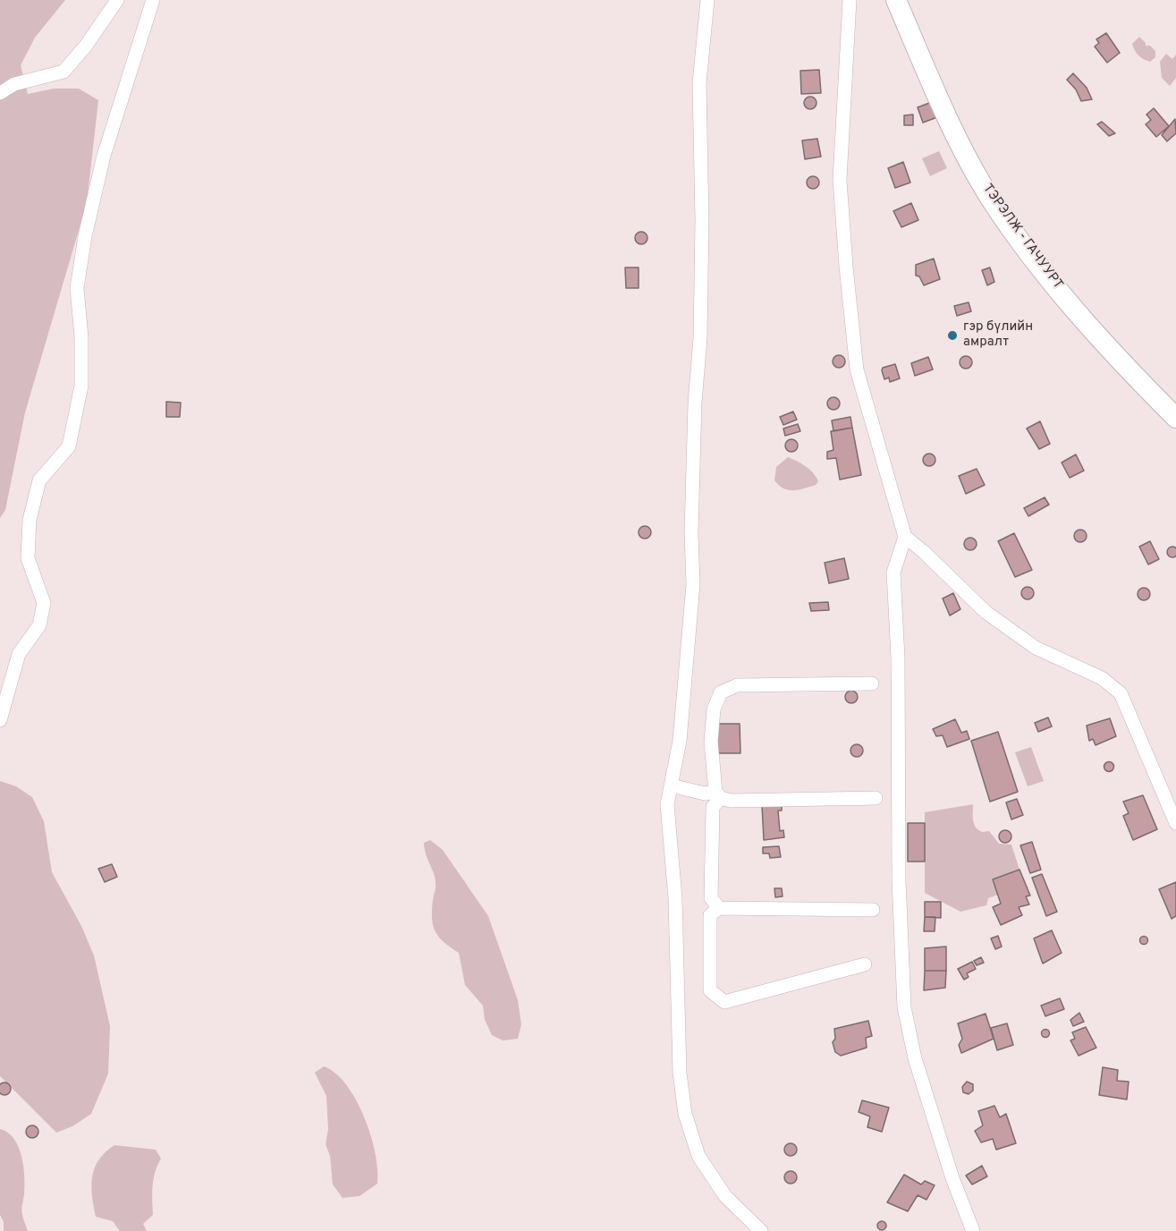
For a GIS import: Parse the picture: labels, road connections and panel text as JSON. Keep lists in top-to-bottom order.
{
  "streets": {
    "main road": ["ТЭРЭЛЖ - ГАЧУУРТ"]
  },
  "places": ["гэр бүлийн амралт"]
}
